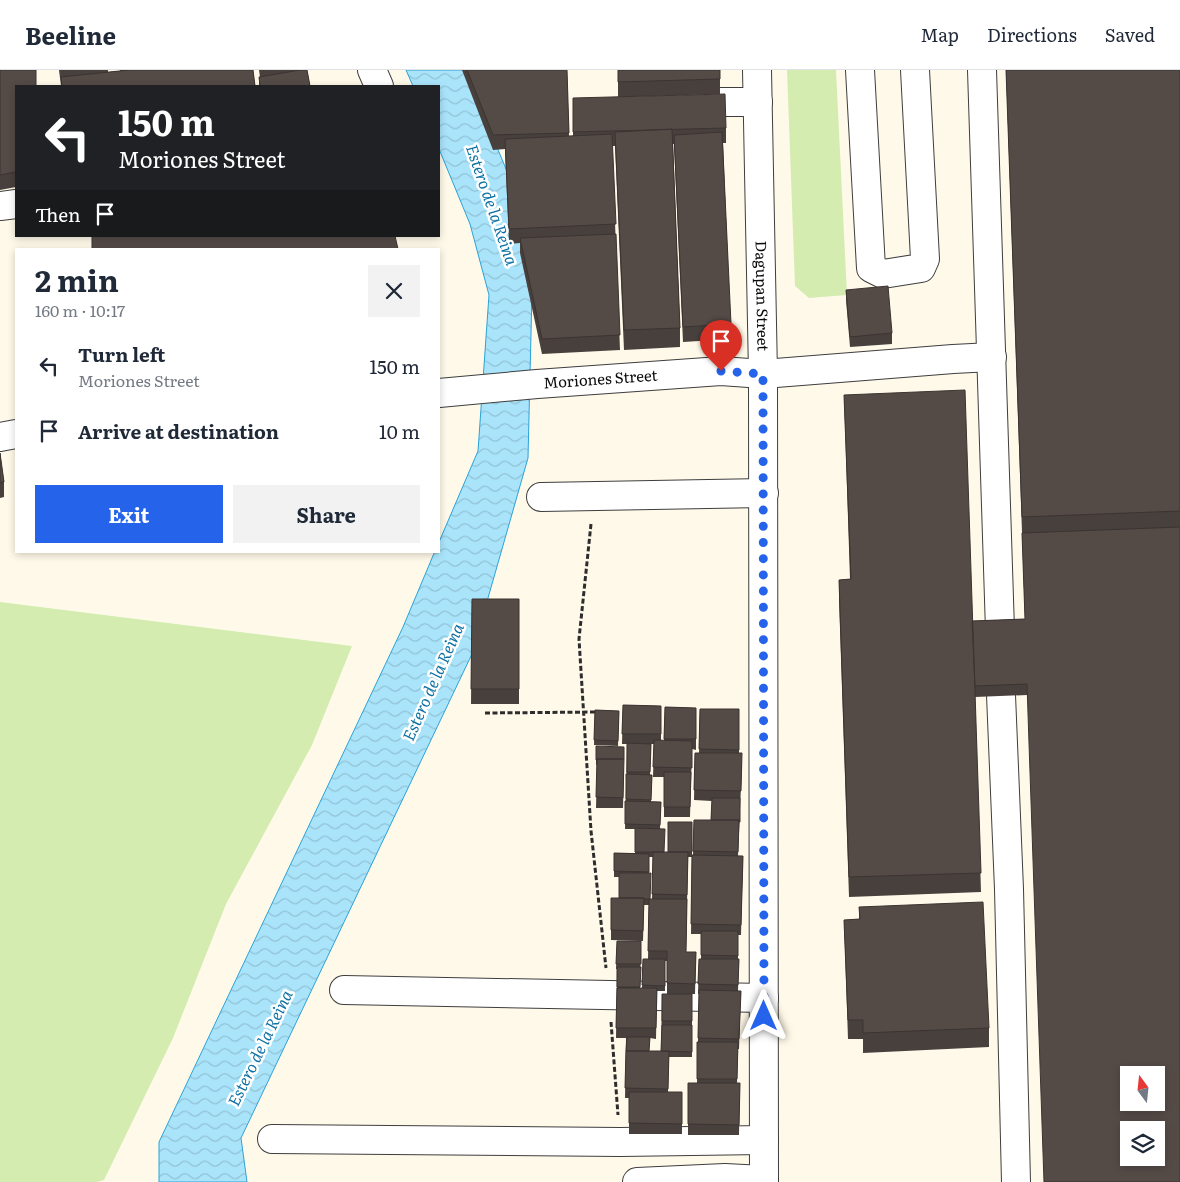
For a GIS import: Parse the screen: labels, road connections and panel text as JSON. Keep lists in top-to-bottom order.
{
  "streets": {
    "street": ["Dagupan Street", "Moriones Street"]
  },
  "crossings": [
    ["Dagupan Street", "Moriones Street"]
  ],
  "water": ["Estero de la Reina"],
  "north": "top",
  "page": {
    "header": "Beeline",
    "nav": ["Map", "Directions", "Saved"],
    "turn": ["150 m", "Moriones Street"],
    "then": "Then",
    "heading": ["2 min", "160 m · 10:17"],
    "list": [
      {
        "name": "Turn left",
        "note": "Moriones Street",
        "value": "150 m"
      },
      {
        "name": "Arrive at destination",
        "value": "10 m"
      }
    ],
    "buttons": ["Exit", "Share"]
  }
}
